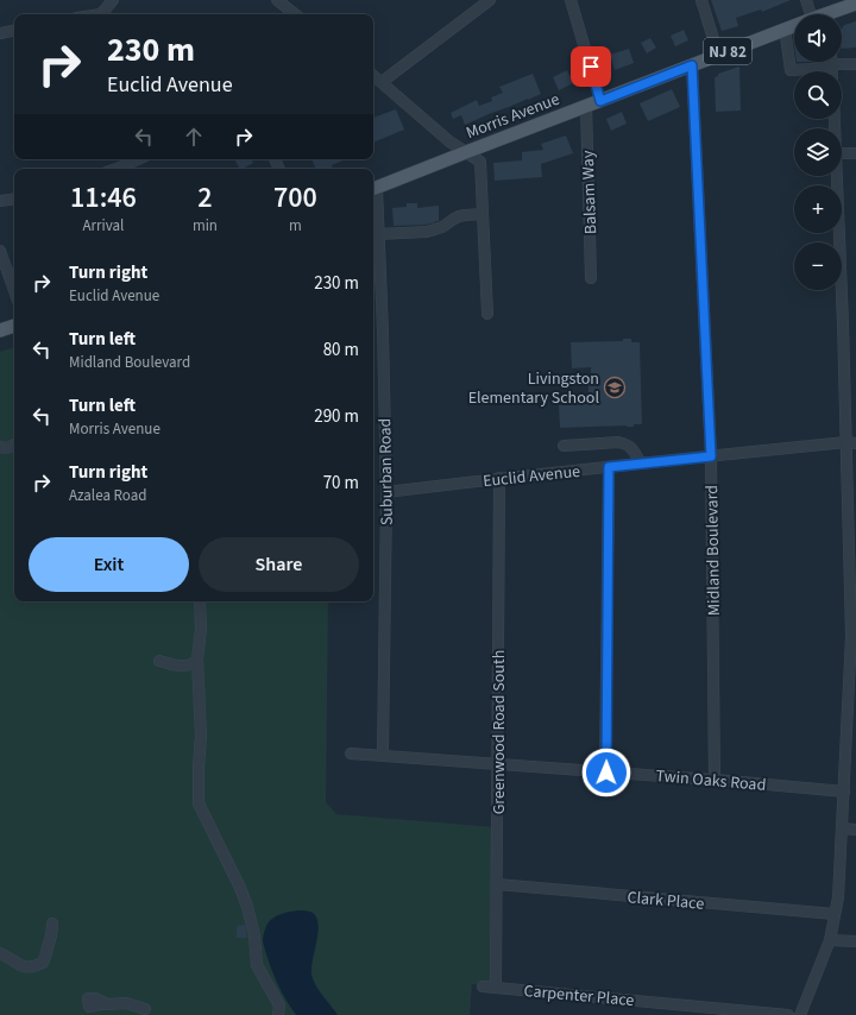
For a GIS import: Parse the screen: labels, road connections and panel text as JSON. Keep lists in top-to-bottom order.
{
  "streets": {
    "main road": ["NJ 82", "Morris Avenue"],
    "street": [
      "Balsam Way",
      "Suburban Road",
      "Euclid Avenue",
      "Midland Boulevard",
      "Greenwood Road South",
      "Twin Oaks Road",
      "Clark Place",
      "Carpenter Place"
    ]
  },
  "crossings": [
    ["Morris Avenue", "Balsam Way"],
    ["Morris Avenue", "Suburban Road"],
    ["Morris Avenue", "Midland Boulevard"],
    ["Suburban Road", "Euclid Avenue"],
    ["Suburban Road", "Twin Oaks Road"],
    ["Euclid Avenue", "Midland Boulevard"],
    ["Euclid Avenue", "Greenwood Road South"],
    ["Midland Boulevard", "Twin Oaks Road"],
    ["Greenwood Road South", "Twin Oaks Road"],
    ["Greenwood Road South", "Clark Place"],
    ["Greenwood Road South", "Carpenter Place"]
  ],
  "places": {
    "school or university": ["Livingston Elementary School"]
  },
  "page": {
    "map_buttons": ["+", "−"],
    "turn": ["230 m", "Euclid Avenue"],
    "eta": [
      "11:46",
      "Arrival",
      "2",
      "min",
      "700",
      "m"
    ],
    "list": [
      {
        "name": "Turn right",
        "note": "Euclid Avenue",
        "value": "230 m"
      },
      {
        "name": "Turn left",
        "note": "Midland Boulevard",
        "value": "80 m"
      },
      {
        "name": "Turn left",
        "note": "Morris Avenue",
        "value": "290 m"
      },
      {
        "name": "Turn right",
        "note": "Azalea Road",
        "value": "70 m"
      }
    ],
    "buttons": ["Exit", "Share"]
  }
}
